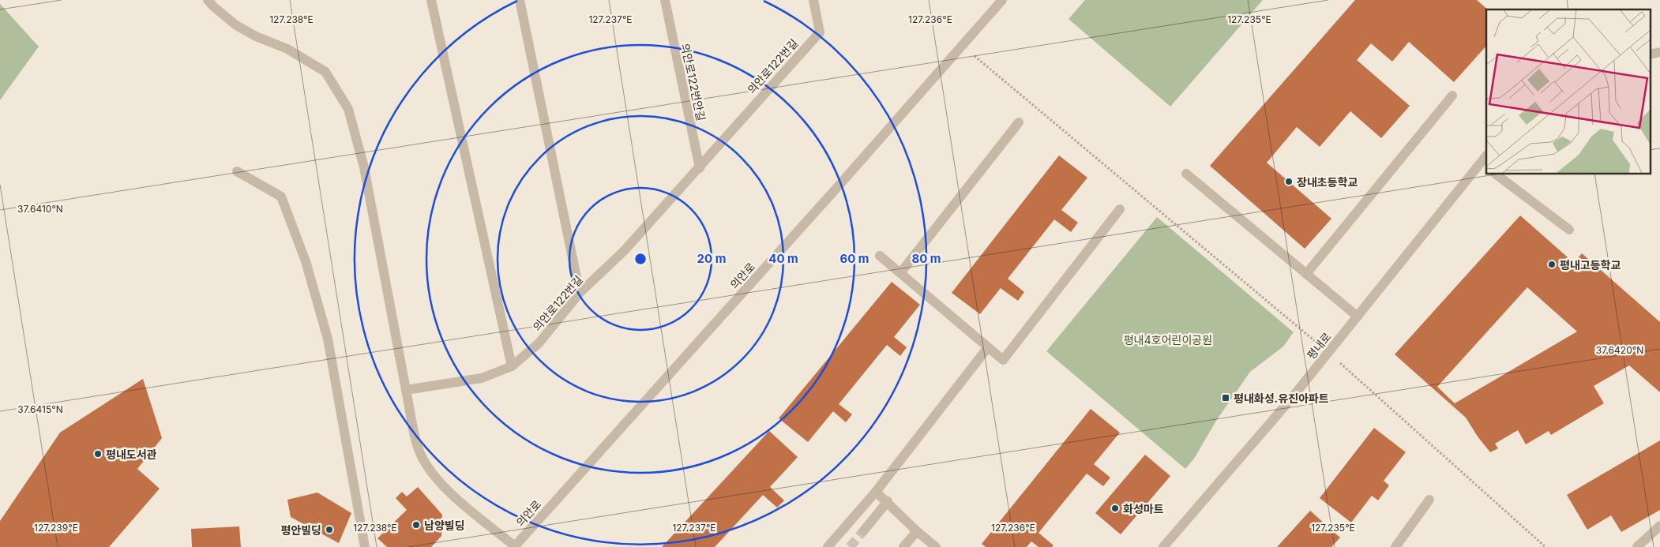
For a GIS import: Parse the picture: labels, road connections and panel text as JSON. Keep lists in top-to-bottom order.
{
  "streets": {
    "street": [
      "의안로122번길",
      "의안로122번안길",
      "의안로",
      "평내로"
    ]
  },
  "crossings": [
    ["의안로122번길", "의안로122번안길"]
  ],
  "parks": ["평내4호어린이공원"],
  "places": {
    "other": [
      "장내초등학교",
      "평내고등학교",
      "평내도서관",
      "화성마트",
      "남양빌딩",
      "평안빌딩"
    ],
    "transit": ["평내화성.유진아파트"]
  },
  "coordinates": [
    "127.238°E",
    "127.237°E",
    "127.236°E",
    "127.235°E",
    "37.6410°N",
    "37.6420°N",
    "37.6415°N",
    "127.239°E"
  ],
  "rings": [
    "20 m",
    "40 m",
    "60 m",
    "80 m"
  ]
}
